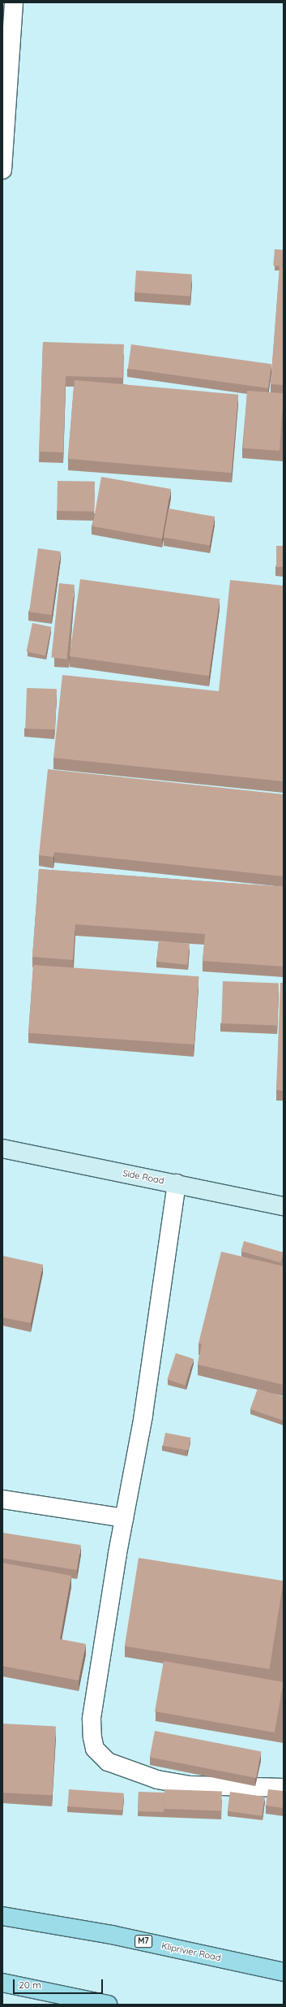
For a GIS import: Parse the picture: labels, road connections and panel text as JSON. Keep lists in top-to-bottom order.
{
  "streets": {
    "main road": ["M7", "Kliprivier Road"],
    "street": ["Side Road"]
  },
  "scale_bar": "20 m"
}
